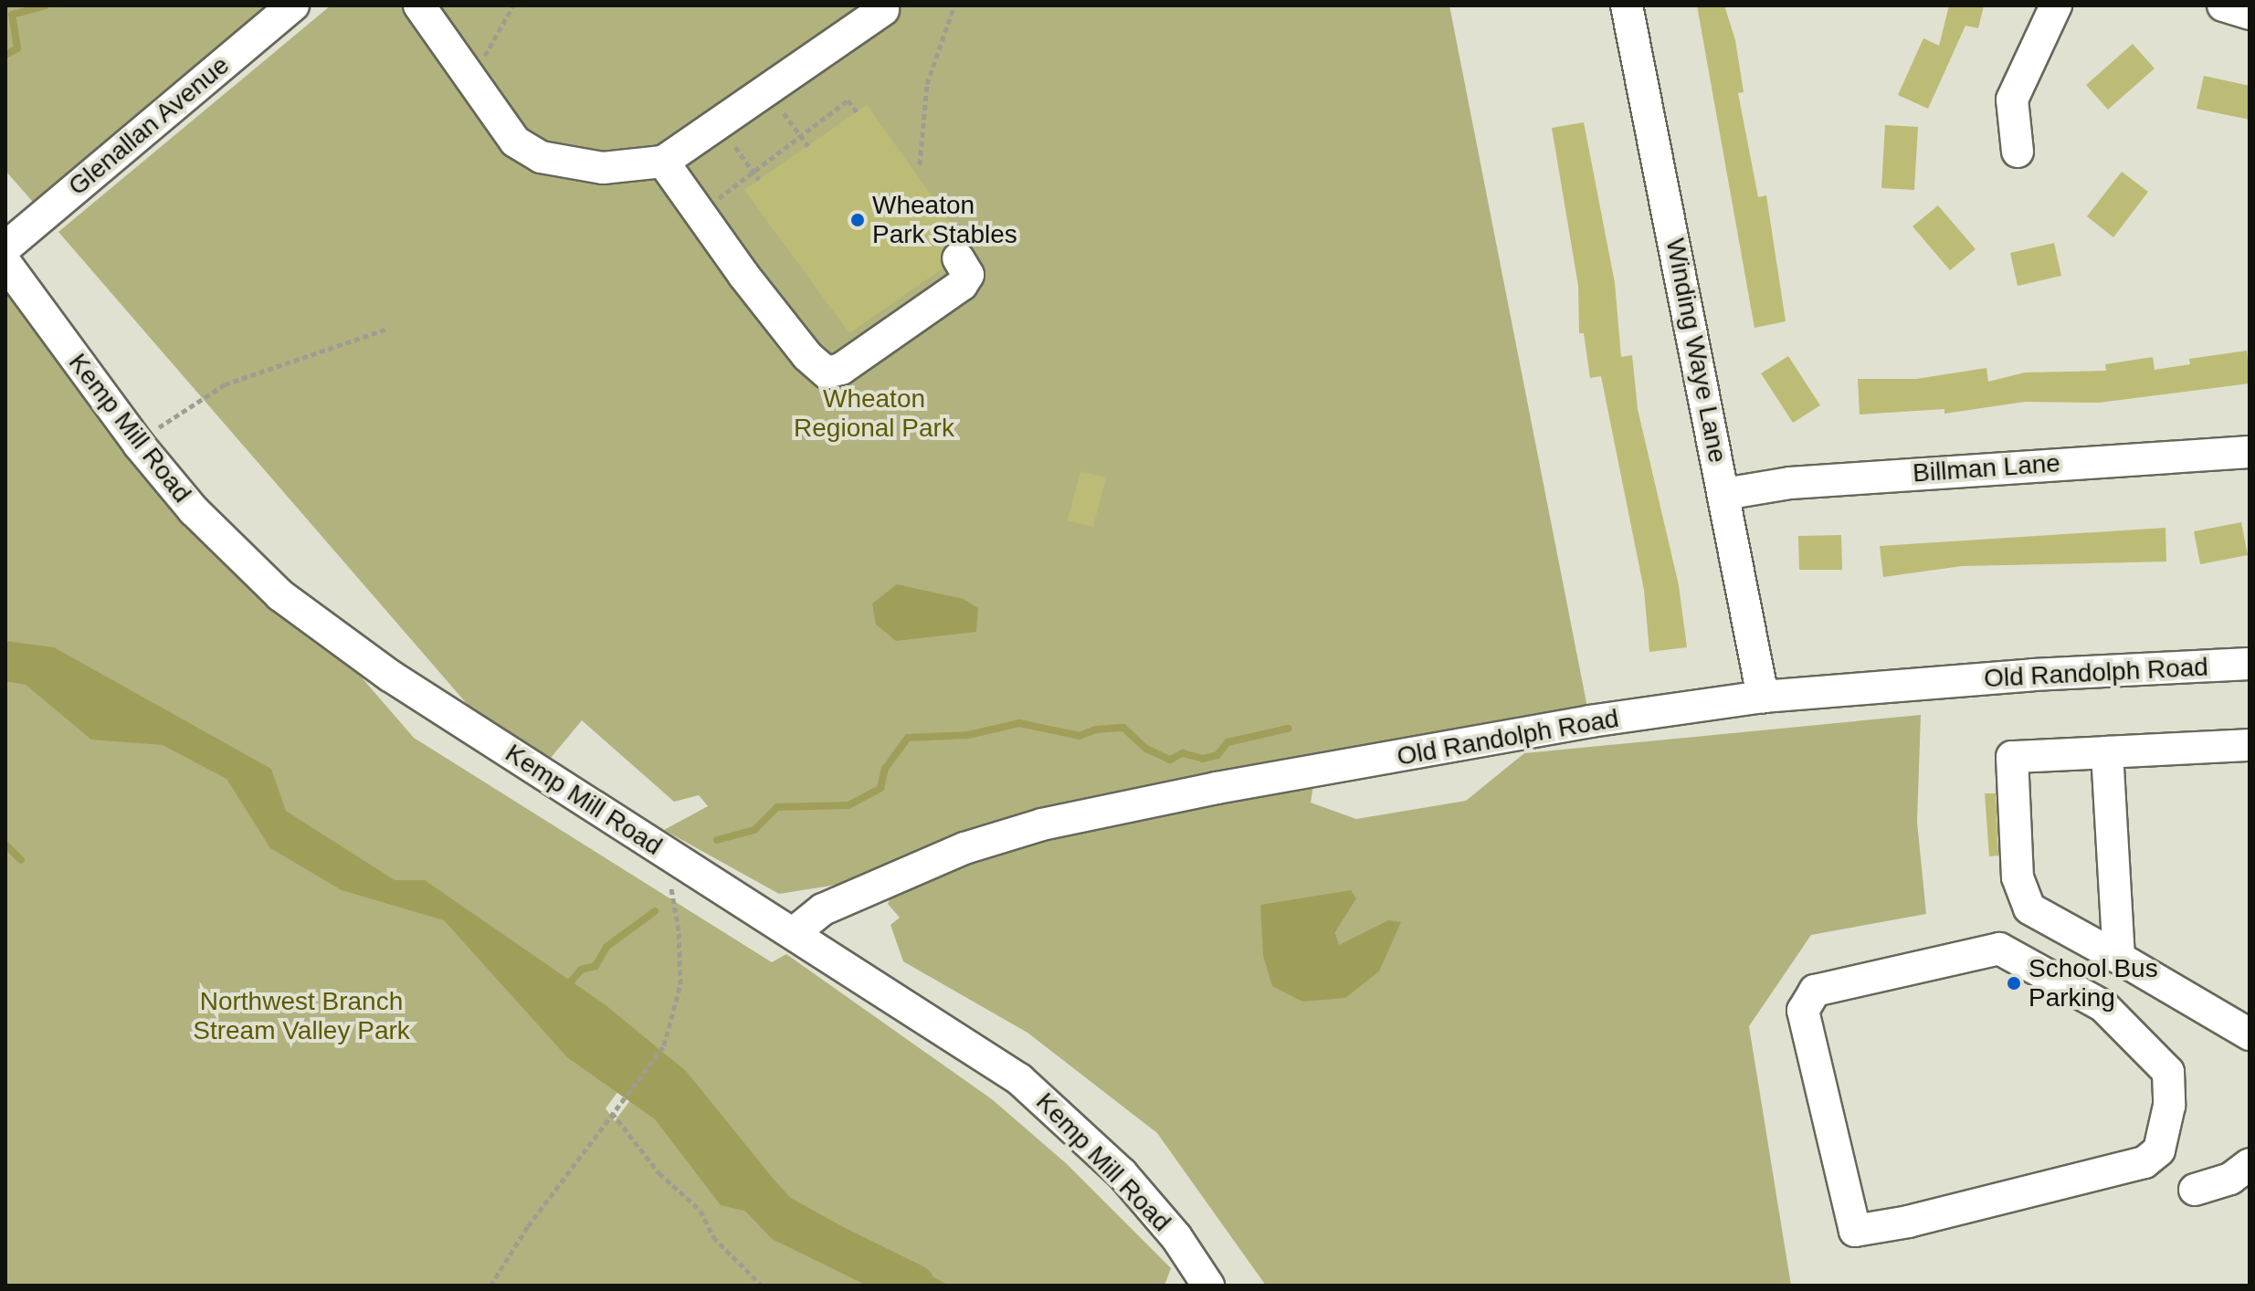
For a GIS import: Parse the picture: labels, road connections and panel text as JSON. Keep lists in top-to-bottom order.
{
  "streets": {
    "street": [
      "Glenallan Avenue",
      "Winding Waye Lane",
      "Kemp Mill Road",
      "Billman Lane",
      "Old Randolph Road"
    ]
  },
  "crossings": [
    ["Winding Waye Lane", "Billman Lane"],
    ["Winding Waye Lane", "Old Randolph Road"],
    ["Kemp Mill Road", "Old Randolph Road"]
  ],
  "parks": ["Wheaton Regional Park", "Northwest Branch Stream Valley Park"],
  "places": ["Wheaton Park Stables", "School Bus Parking"]
}
